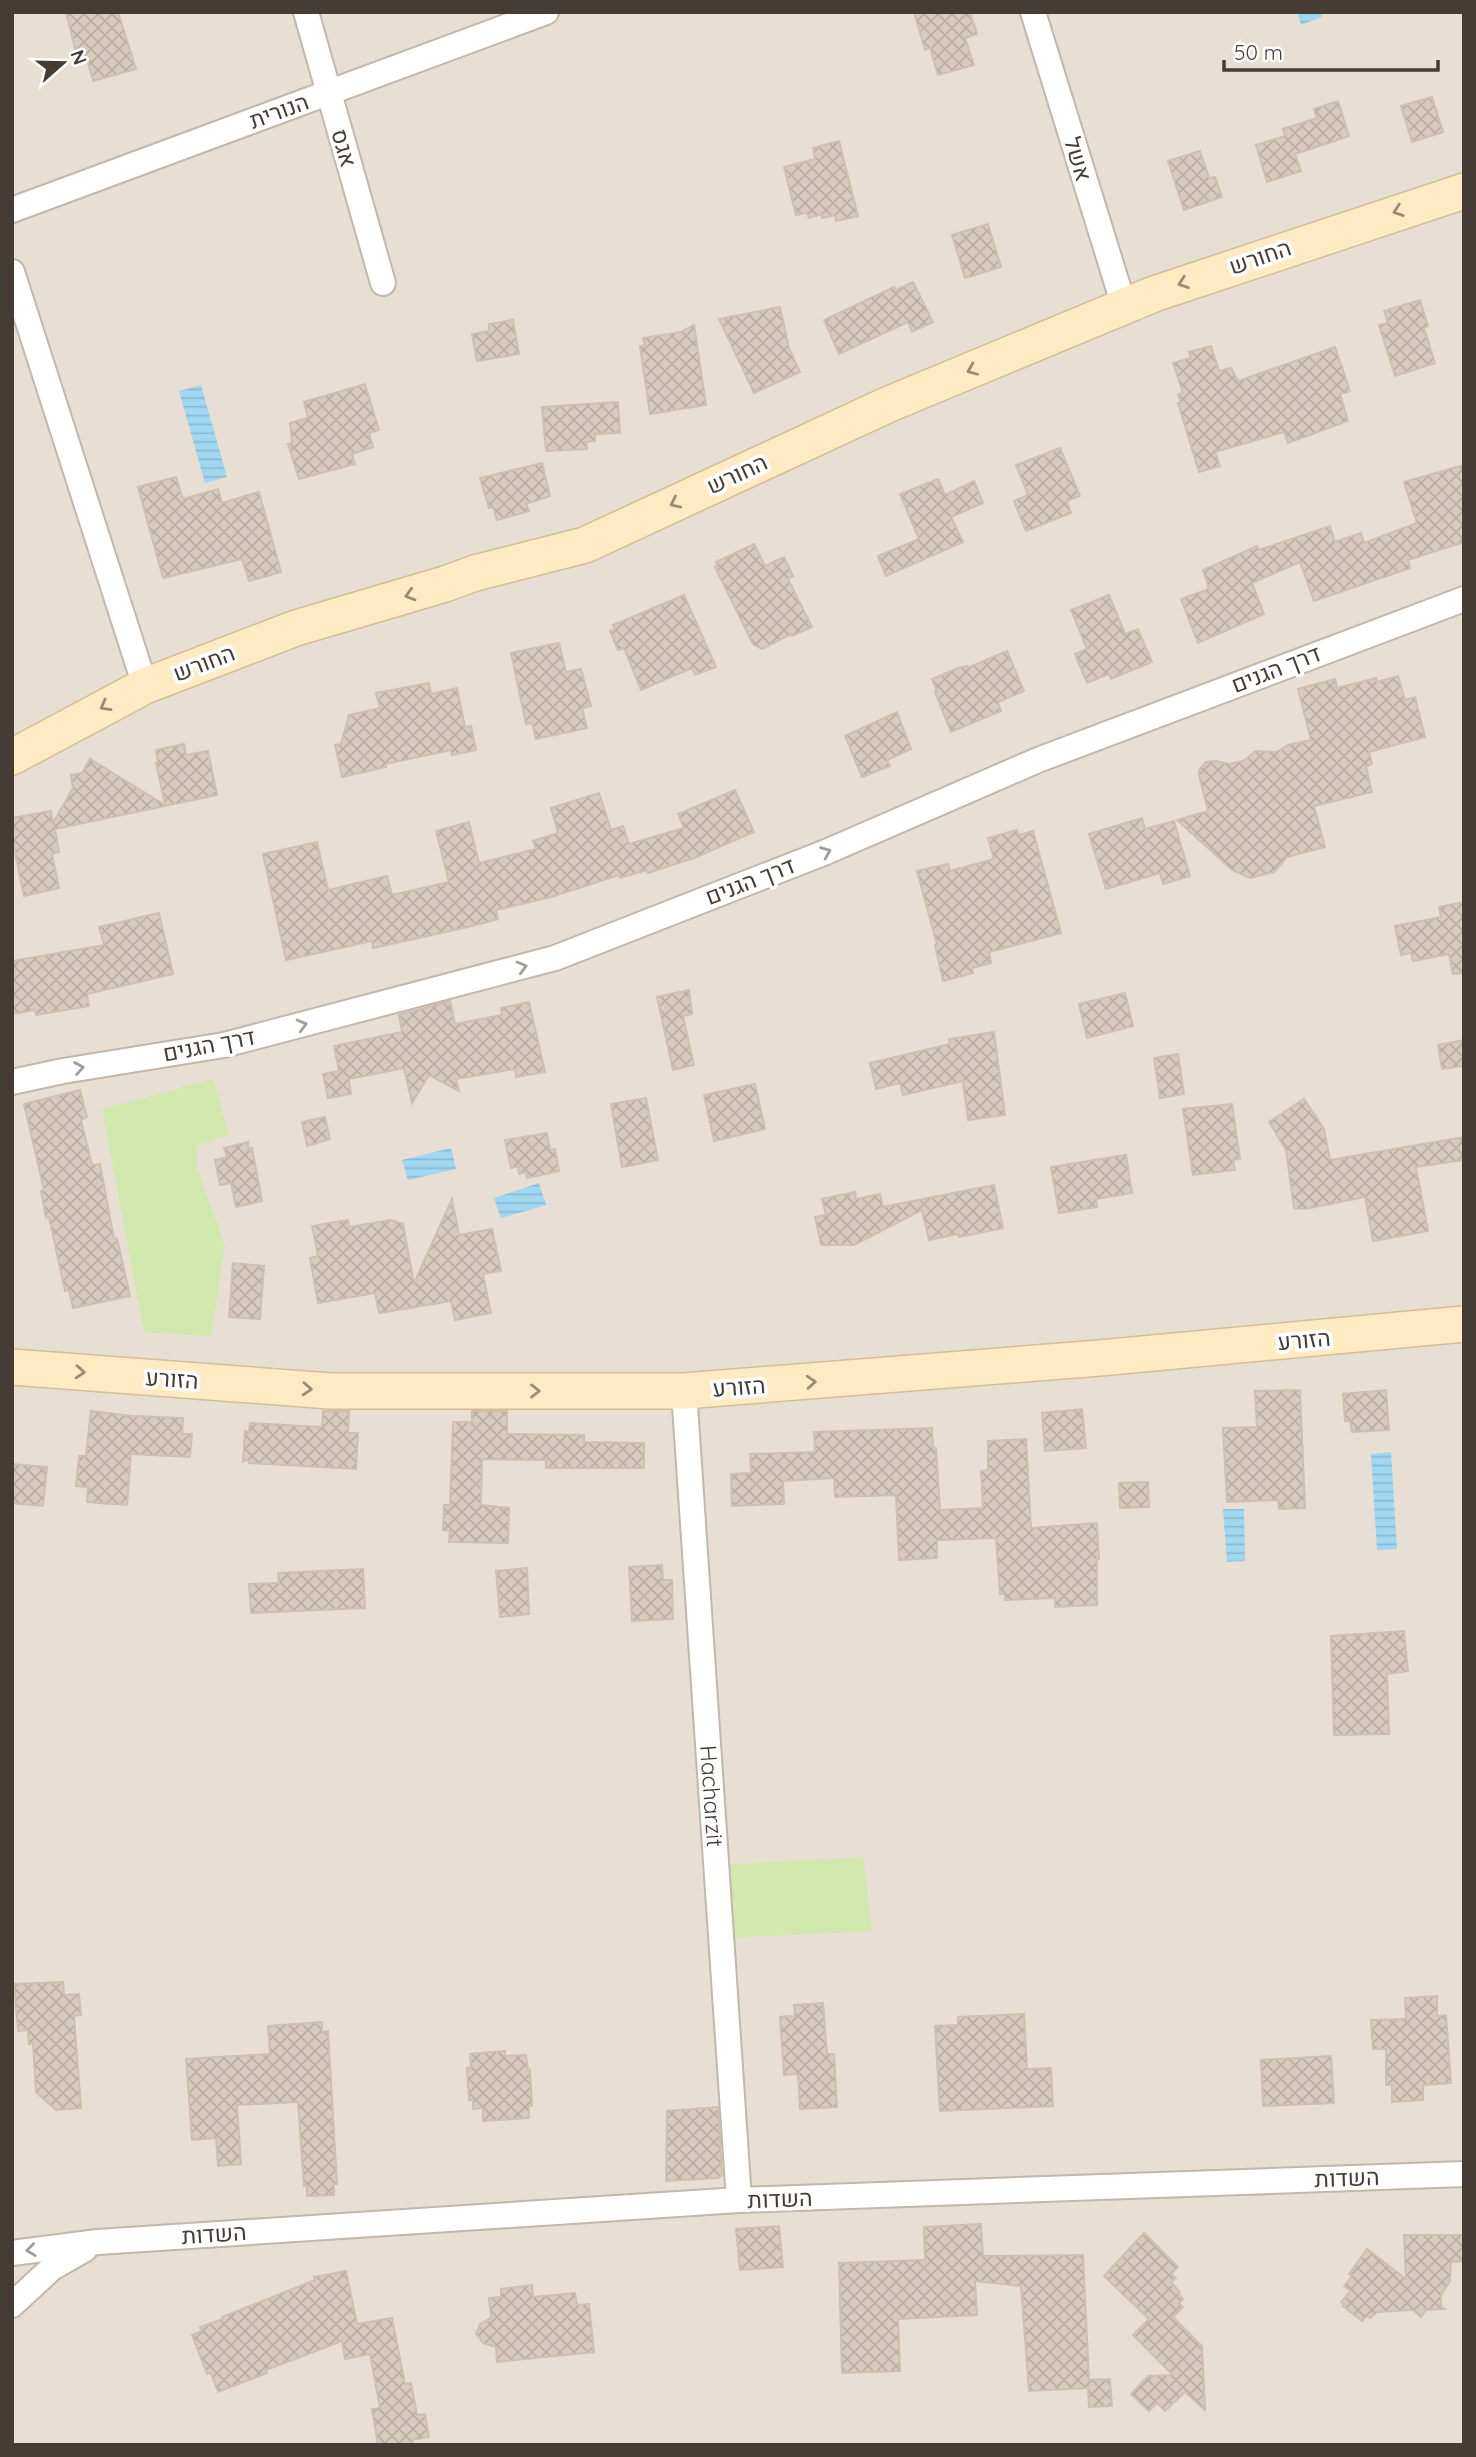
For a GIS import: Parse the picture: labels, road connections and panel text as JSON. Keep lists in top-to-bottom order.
{
  "streets": {
    "street": [
      "הנורית",
      "אגס",
      "אשל",
      "החורש",
      "דרך הגנים",
      "הזורע",
      "Hacharzit",
      "השדות"
    ]
  },
  "crossings": [
    ["הנורית", "אגס"],
    ["אשל", "החורש"],
    ["הזורע", "Hacharzit"],
    ["Hacharzit", "השדות"]
  ],
  "one_way": ["החורש", "דרך הגנים", "הזורע"],
  "scale_bar": "50 m",
  "north": "right"
}
